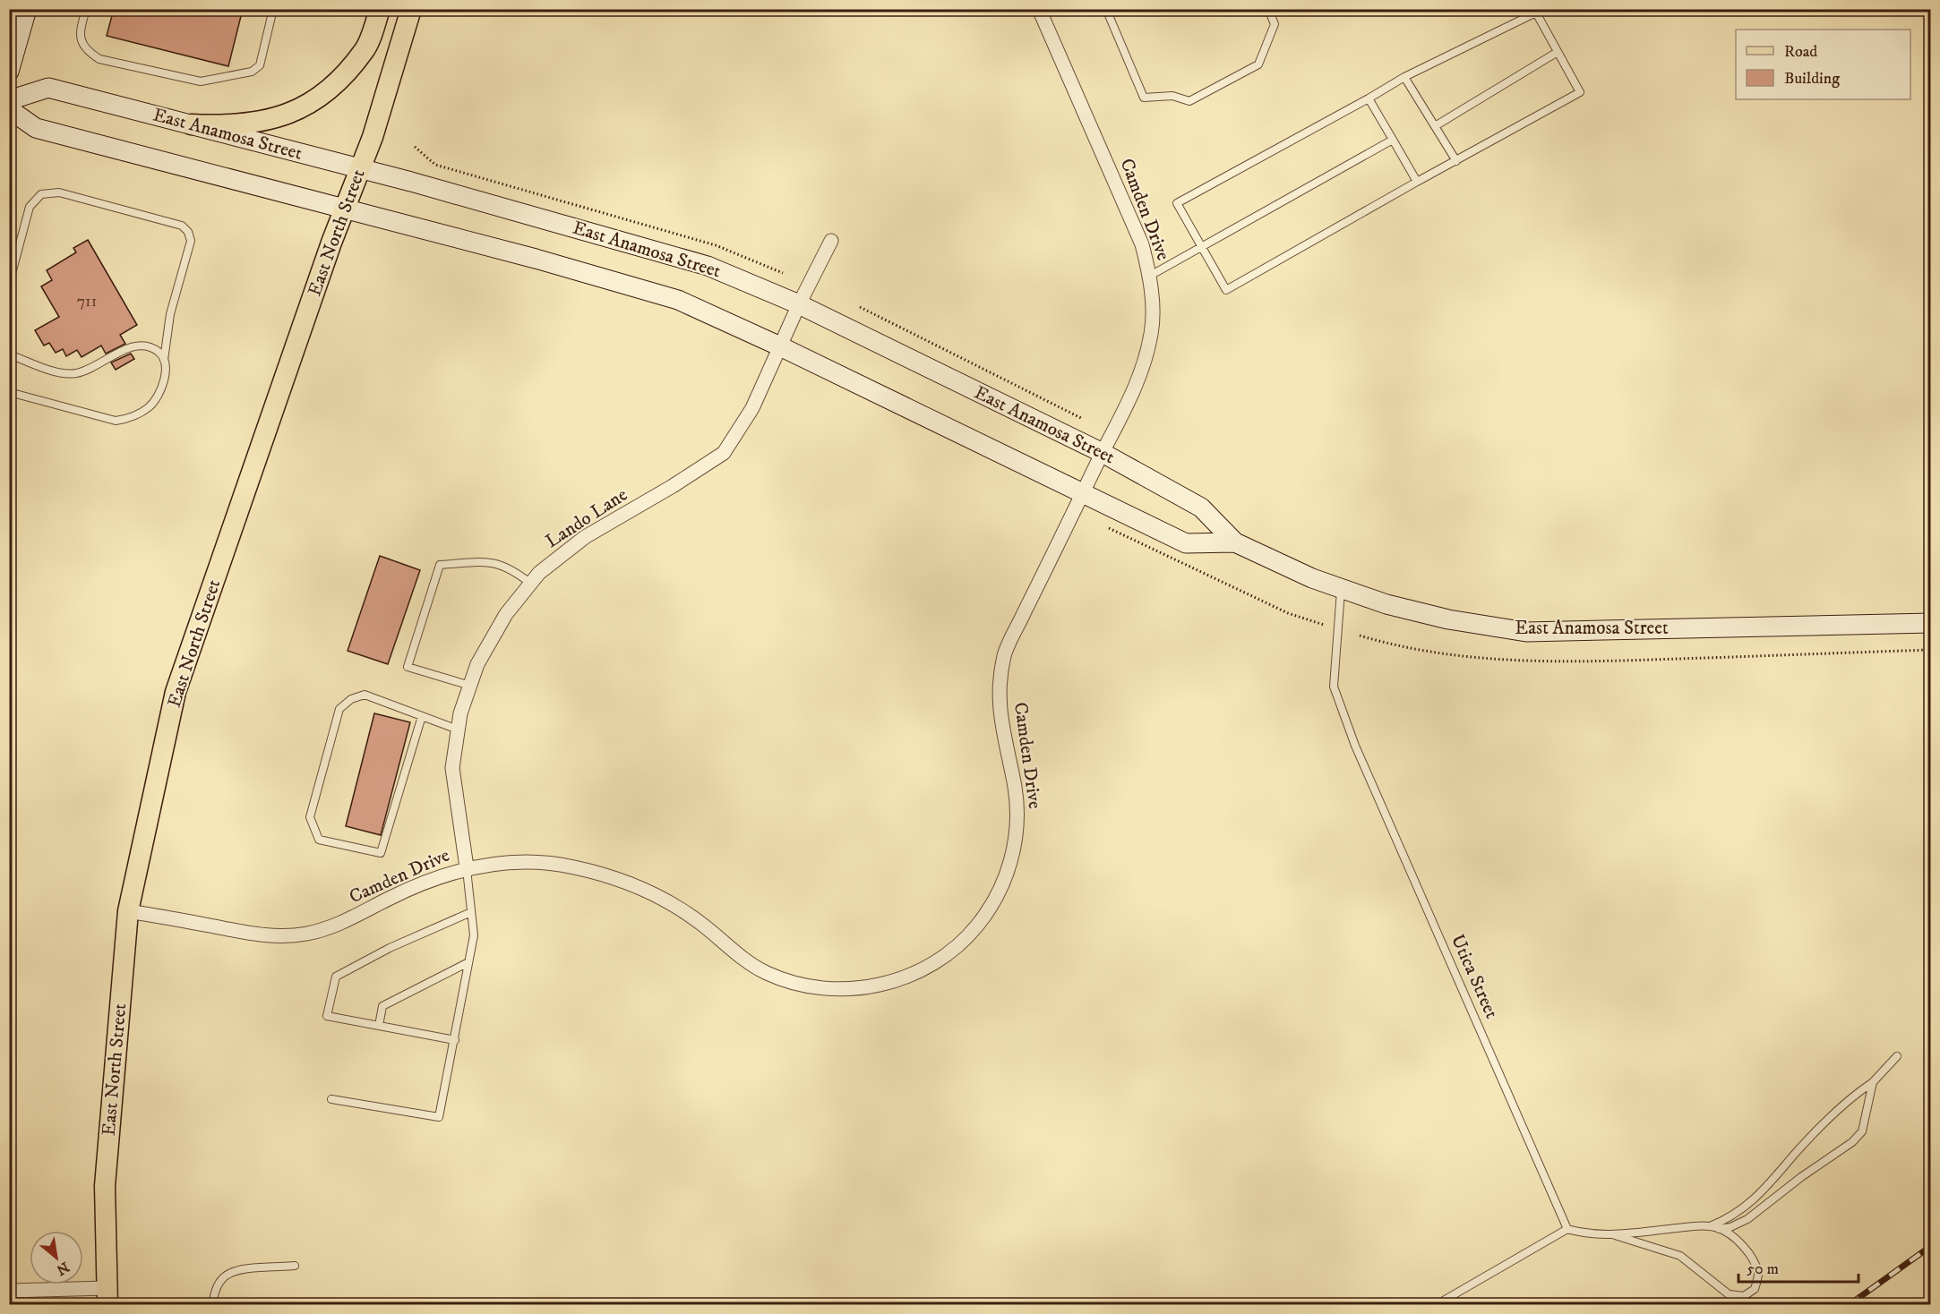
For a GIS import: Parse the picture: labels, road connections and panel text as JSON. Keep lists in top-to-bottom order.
{
  "streets": {
    "main road": ["East Anamosa Street", "East North Street"],
    "street": ["Camden Drive", "Lando Lane"],
    "lane": ["Utica Street"]
  },
  "crossings": [
    ["East Anamosa Street", "Camden Drive"],
    ["East Anamosa Street", "East North Street"],
    ["East Anamosa Street", "Lando Lane"],
    ["East Anamosa Street", "Utica Street"],
    ["Camden Drive", "East North Street"],
    ["Camden Drive", "Lando Lane"]
  ],
  "house_numbers": ["711"],
  "legend": ["Road", "Building"],
  "scale_bar": "50 m",
  "north": "bottom right"
}
